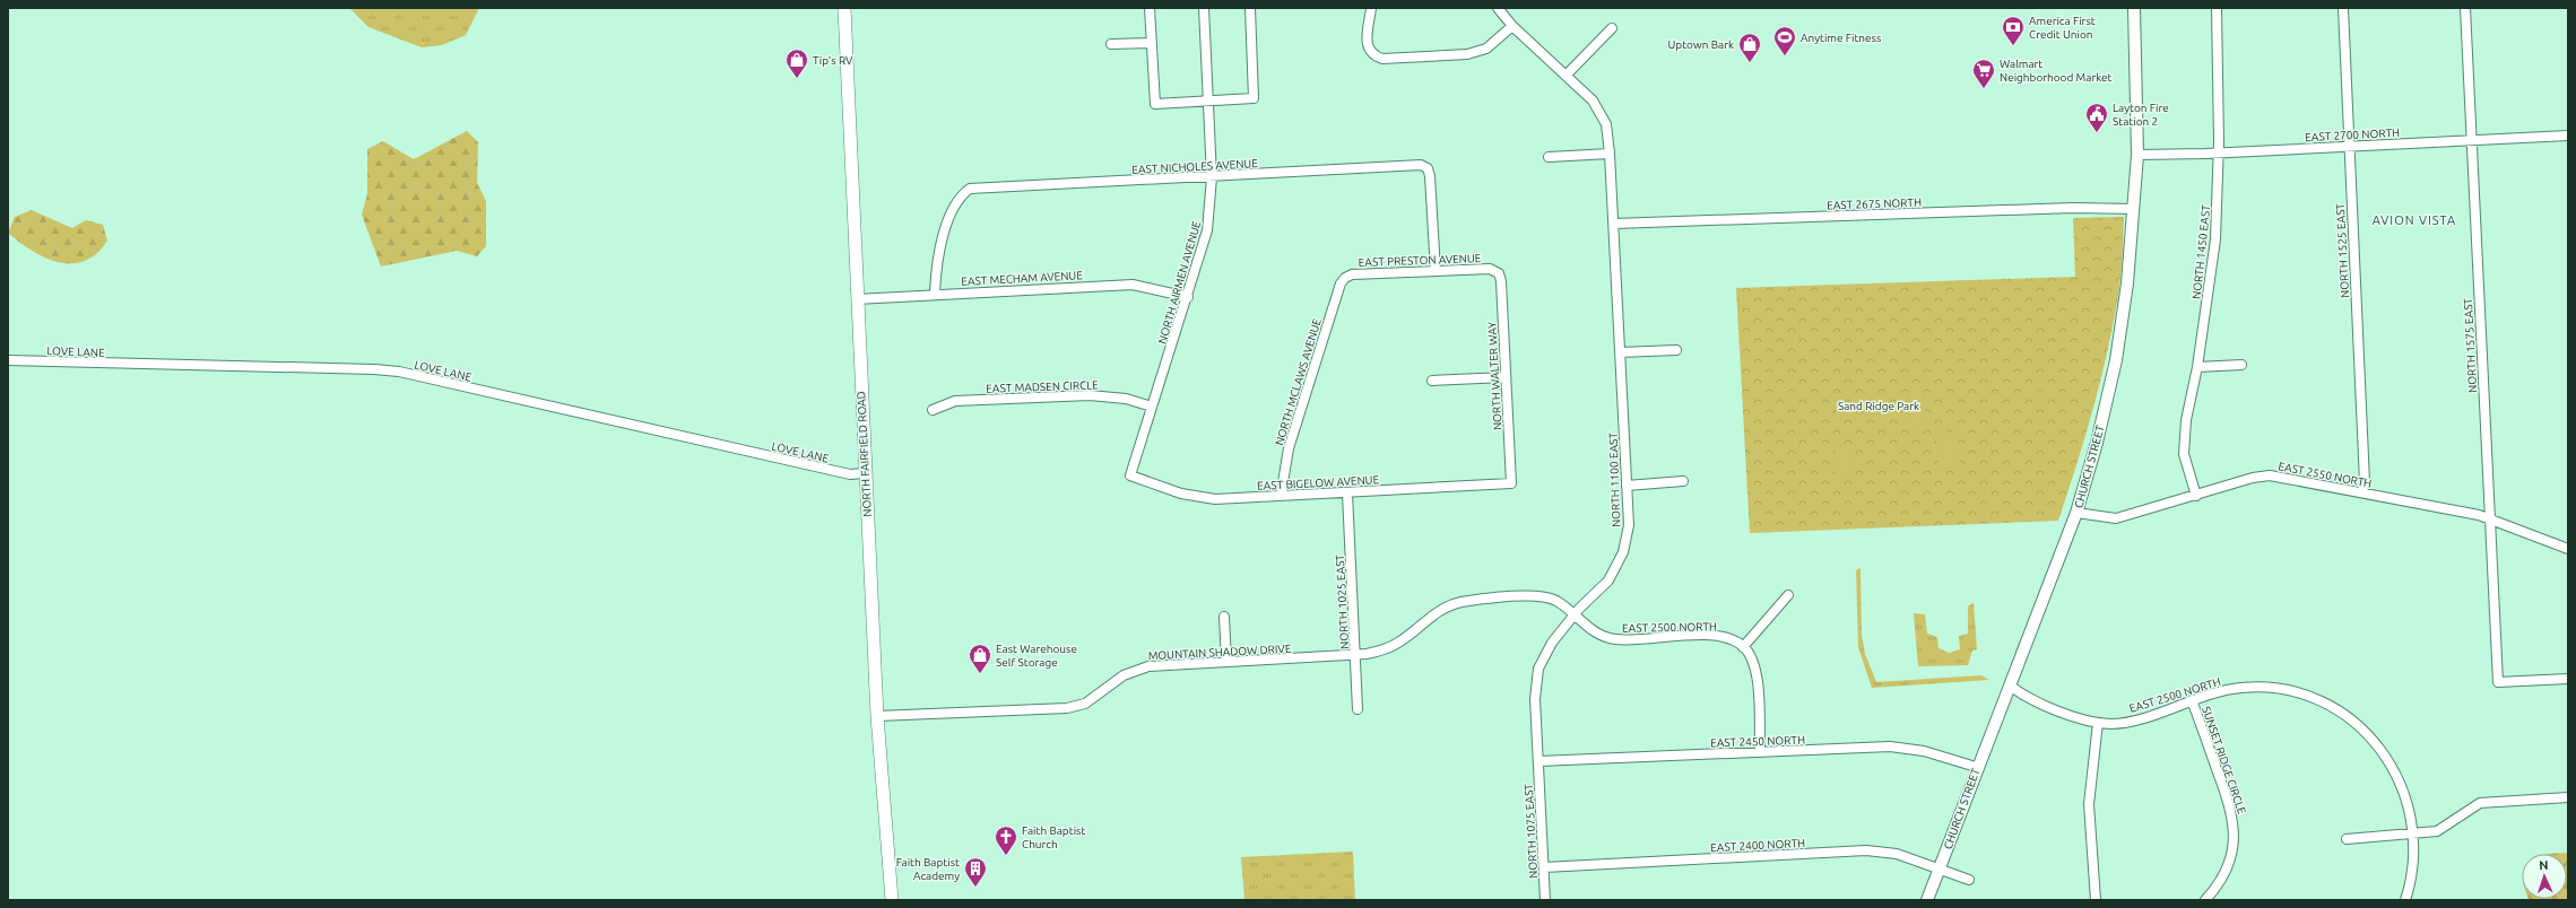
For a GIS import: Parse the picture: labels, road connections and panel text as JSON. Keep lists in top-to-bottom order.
{
  "streets": {
    "main road": ["NORTH FAIRFIELD ROAD"],
    "street": [
      "EAST 2700 NORTH",
      "EAST NICHOLES AVENUE",
      "EAST 2675 NORTH",
      "NORTH 1525 EAST",
      "NORTH 1450 EAST",
      "EAST PRESTON AVENUE",
      "EAST MECHAM AVENUE",
      "NORTH AIRMEN AVENUE",
      "NORTH 1575 EAST",
      "LOVE LANE",
      "NORTH WALTER WAY",
      "NORTH MCLAWS AVENUE",
      "EAST MADSEN CIRCLE",
      "CHURCH STREET",
      "EAST 2550 NORTH",
      "NORTH 1100 EAST",
      "EAST BIGELOW AVENUE",
      "NORTH 1025 EAST",
      "EAST 2500 NORTH",
      "MOUNTAIN SHADOW DRIVE",
      "EAST 2450 NORTH",
      "SUNSET RIDGE CIRCLE",
      "NORTH 1075 EAST",
      "EAST 2400 NORTH"
    ]
  },
  "crossings": [
    ["EAST 2700 NORTH", "NORTH 1525 EAST"],
    ["EAST 2700 NORTH", "NORTH 1450 EAST"],
    ["EAST 2700 NORTH", "NORTH 1575 EAST"],
    ["EAST 2700 NORTH", "CHURCH STREET"],
    ["EAST NICHOLES AVENUE", "EAST PRESTON AVENUE"],
    ["EAST NICHOLES AVENUE", "EAST MECHAM AVENUE"],
    ["EAST NICHOLES AVENUE", "NORTH AIRMEN AVENUE"],
    ["EAST 2675 NORTH", "CHURCH STREET"],
    ["EAST 2675 NORTH", "NORTH 1100 EAST"],
    ["NORTH 1525 EAST", "EAST 2550 NORTH"],
    ["NORTH 1450 EAST", "EAST 2550 NORTH"],
    ["EAST PRESTON AVENUE", "NORTH WALTER WAY"],
    ["EAST PRESTON AVENUE", "NORTH MCLAWS AVENUE"],
    ["EAST MECHAM AVENUE", "NORTH AIRMEN AVENUE"],
    ["EAST MECHAM AVENUE", "NORTH FAIRFIELD ROAD"],
    ["NORTH AIRMEN AVENUE", "EAST MADSEN CIRCLE"],
    ["NORTH AIRMEN AVENUE", "EAST BIGELOW AVENUE"],
    ["NORTH 1575 EAST", "EAST 2550 NORTH"],
    ["LOVE LANE", "NORTH FAIRFIELD ROAD"],
    ["NORTH WALTER WAY", "EAST BIGELOW AVENUE"],
    ["NORTH MCLAWS AVENUE", "EAST BIGELOW AVENUE"],
    ["NORTH FAIRFIELD ROAD", "MOUNTAIN SHADOW DRIVE"],
    ["CHURCH STREET", "EAST 2550 NORTH"],
    ["CHURCH STREET", "EAST 2500 NORTH"],
    ["CHURCH STREET", "EAST 2450 NORTH"],
    ["CHURCH STREET", "EAST 2400 NORTH"],
    ["NORTH 1100 EAST", "EAST 2500 NORTH"],
    ["NORTH 1100 EAST", "EAST 2450 NORTH"],
    ["NORTH 1100 EAST", "NORTH 1075 EAST"],
    ["EAST BIGELOW AVENUE", "NORTH 1025 EAST"],
    ["NORTH 1025 EAST", "MOUNTAIN SHADOW DRIVE"],
    ["EAST 2500 NORTH", "MOUNTAIN SHADOW DRIVE"],
    ["EAST 2500 NORTH", "SUNSET RIDGE CIRCLE"],
    ["EAST 2450 NORTH", "NORTH 1075 EAST"],
    ["NORTH 1075 EAST", "EAST 2400 NORTH"]
  ],
  "districts": ["AVION VISTA"],
  "parks": ["Sand Ridge Park"],
  "places": {
    "bank": ["America First Credit Union"],
    "sports": ["Anytime Fitness"],
    "shop": ["Uptown Bark", "Tip's RV", "East Warehouse Self Storage"],
    "supermarket": ["Walmart Neighborhood Market"],
    "public building": ["Layton Fire Station 2"],
    "church": ["Faith Baptist Church"],
    "building": ["Faith Baptist Academy"]
  },
  "north": "top"
}
